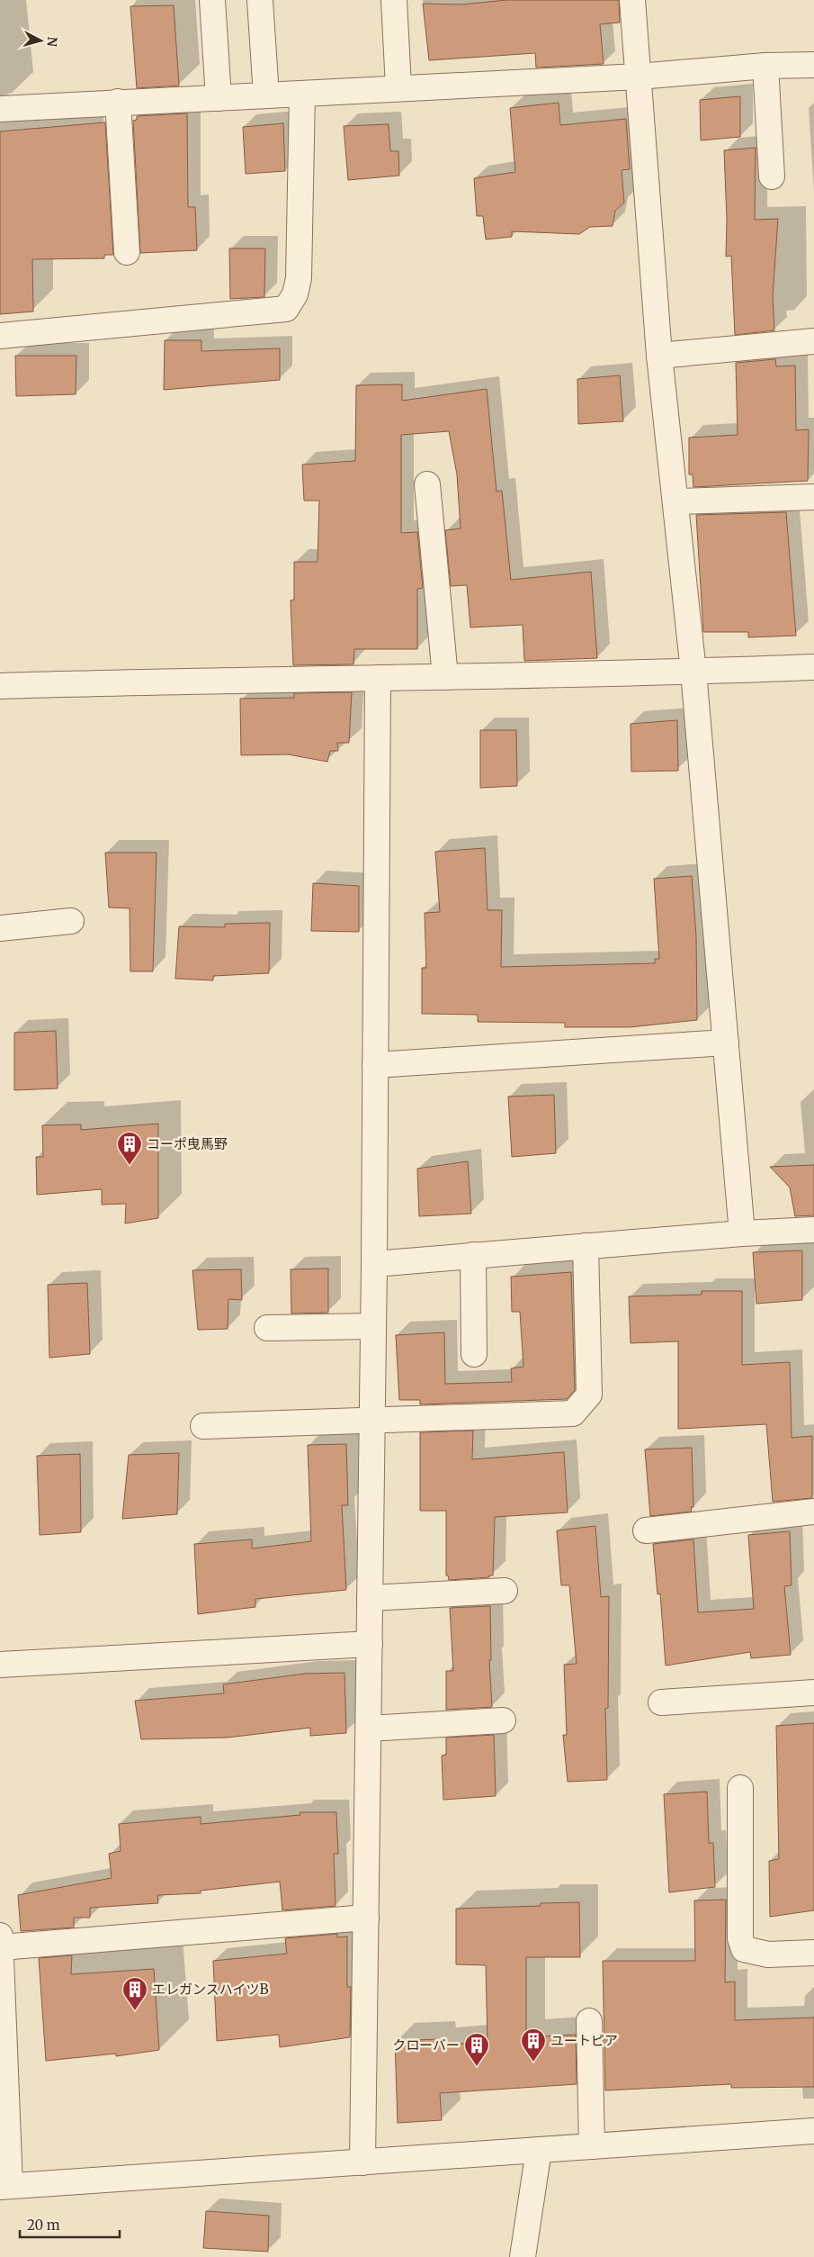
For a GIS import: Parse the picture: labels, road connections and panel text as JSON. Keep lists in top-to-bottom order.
{
  "places": {
    "building": [
      "コーポ曳馬野",
      "エレガンスハイツB",
      "ユートピア",
      "クローバー"
    ]
  },
  "scale_bar": "20 m",
  "north": "right"
}
